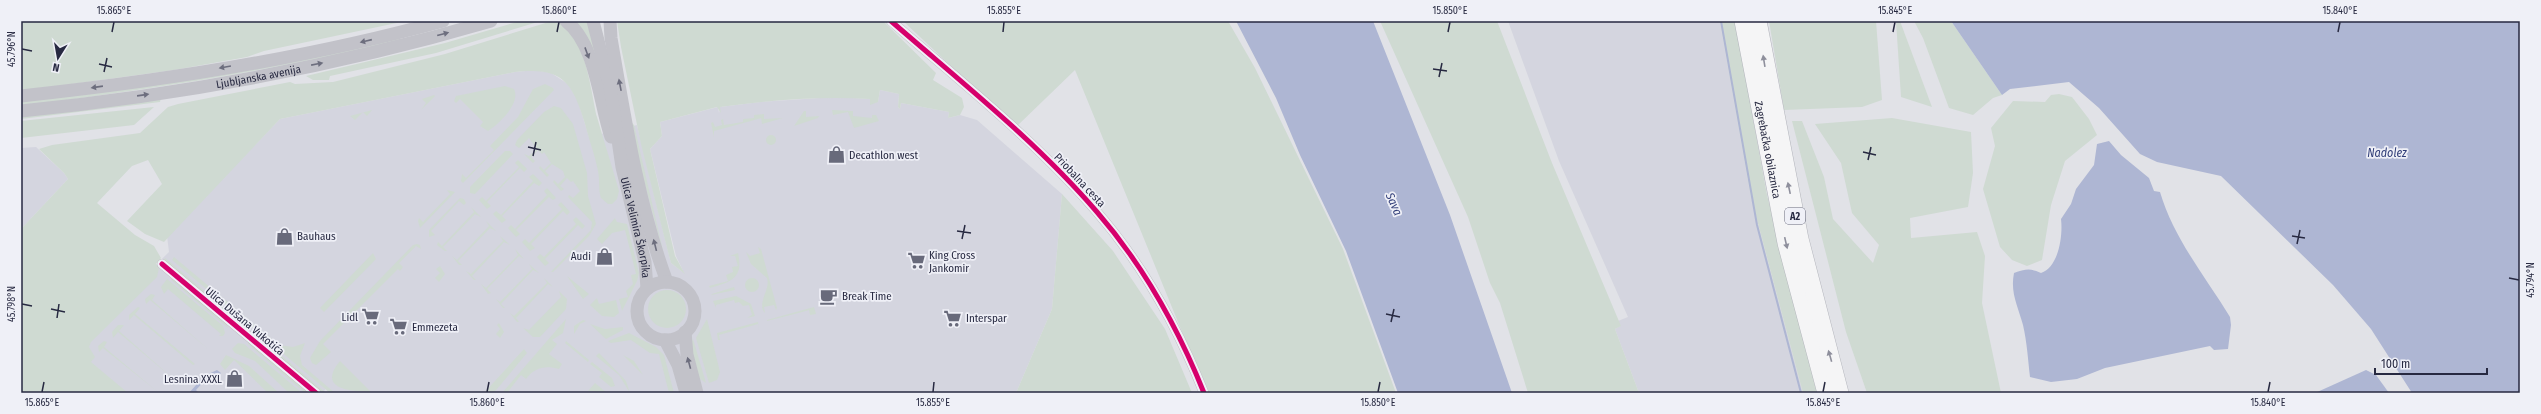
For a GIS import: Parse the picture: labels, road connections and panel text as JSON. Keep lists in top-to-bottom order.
{
  "streets": {
    "highway": ["Zagrebačka obilaznica", "A2"],
    "main road": ["Ljubljanska avenija", "Ulica Velimira Škorpika"],
    "street": ["Priobalna cesta", "Ulica Dušana Vukotića"]
  },
  "water": ["Nadolez", "Sava"],
  "places": {
    "shop": [
      "Decathlon west",
      "Bauhaus",
      "Audi",
      "Lesnina XXXL"
    ],
    "supermarket": [
      "King Cross Jankomir",
      "Lidl",
      "Interspar",
      "Emmezeta"
    ],
    "cafe": ["Break Time"]
  },
  "scale_bar": "100 m",
  "north": "bottom",
  "coordinates": [
    "15.865°E",
    "15.860°E",
    "15.855°E",
    "15.850°E",
    "15.845°E",
    "15.840°E",
    "45.796°N",
    "45.794°N",
    "45.798°N"
  ]
}
